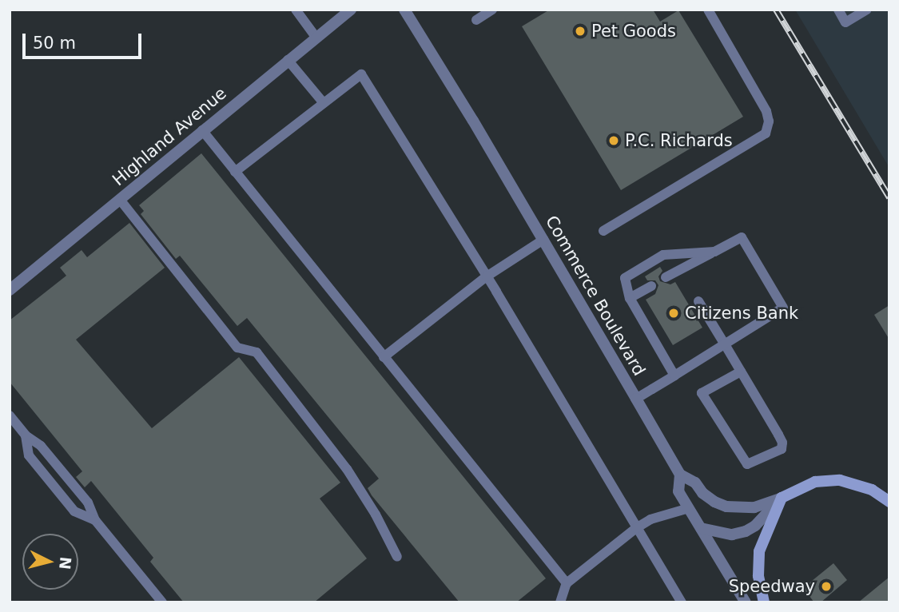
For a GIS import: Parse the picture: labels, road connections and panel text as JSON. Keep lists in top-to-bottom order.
{
  "streets": {
    "street": ["Highland Avenue", "Commerce Boulevard"]
  },
  "places": [
    "Pet Goods",
    "P.C. Richards",
    "Citizens Bank",
    "Speedway"
  ],
  "scale_bar": "50 m",
  "north": "right"
}
